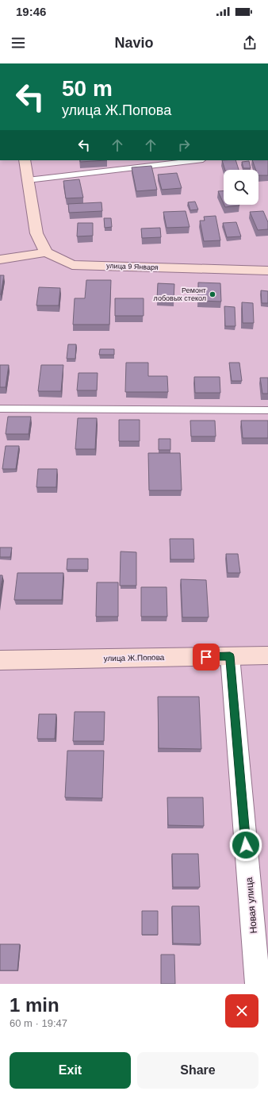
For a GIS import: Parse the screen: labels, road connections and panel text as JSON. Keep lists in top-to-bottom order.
{
  "streets": {
    "street": ["улица 9 Января", "улица Ж.Попова", "Новая улица"]
  },
  "crossings": [
    ["улица Ж.Попова", "Новая улица"]
  ],
  "places": ["Ремонт лобовых стекол"],
  "page": {
    "status": "19:46",
    "header": "Navio",
    "turn": ["50 m", "улица Ж.Попова"],
    "heading": ["1 min", "60 m · 19:47"],
    "buttons": ["Exit", "Share"]
  }
}
